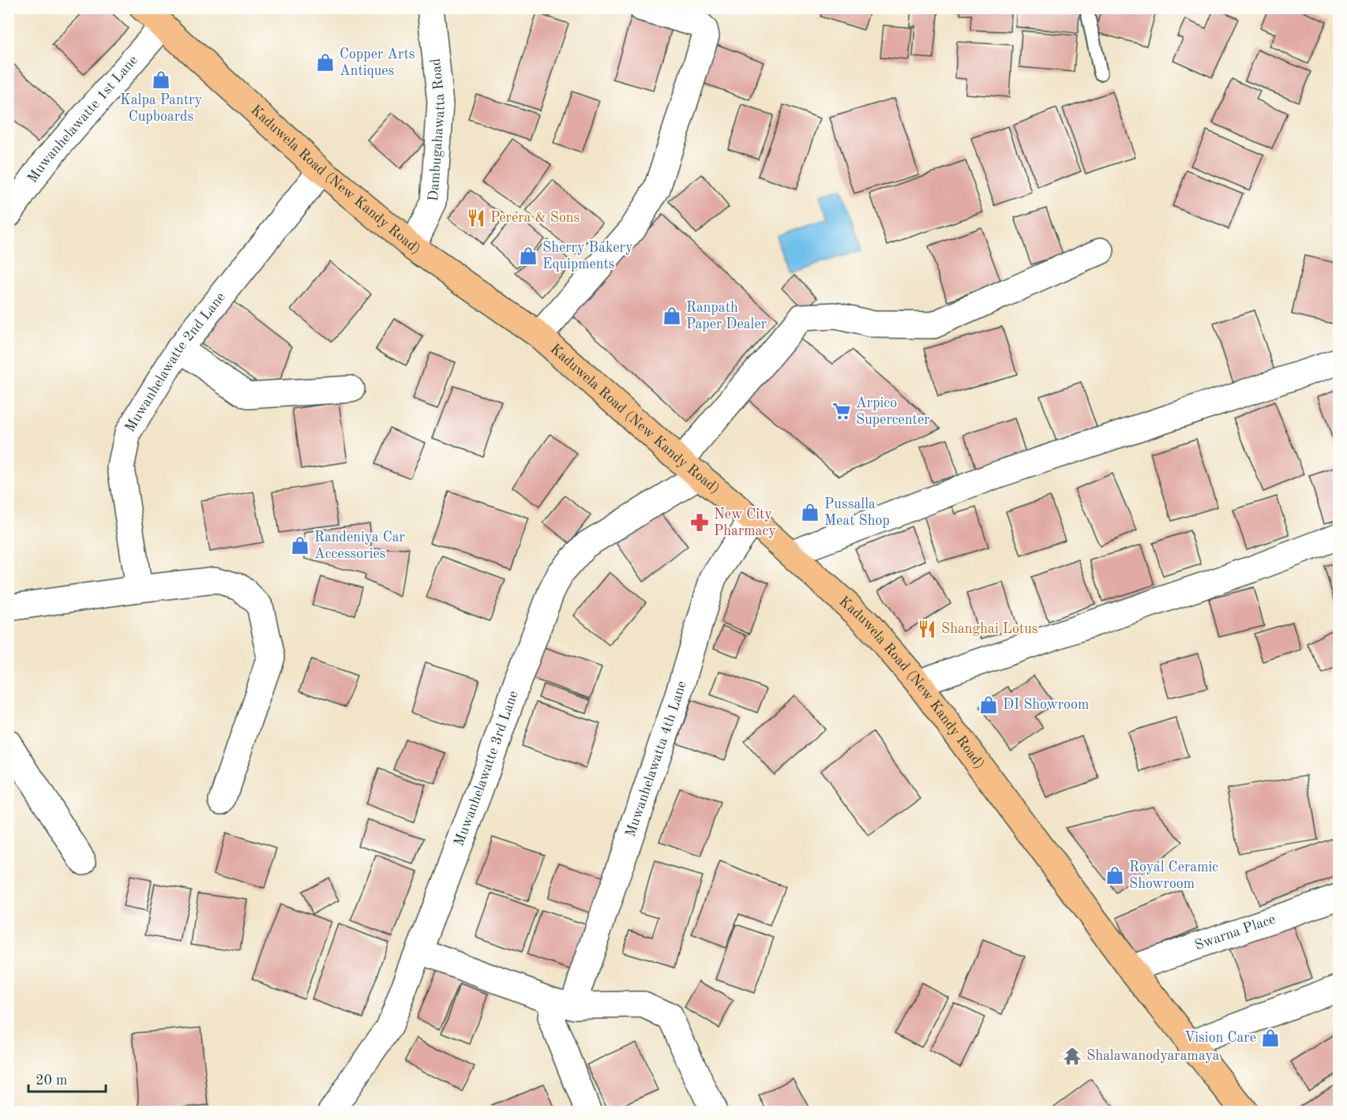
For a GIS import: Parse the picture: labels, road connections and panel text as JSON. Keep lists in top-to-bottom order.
{
  "streets": {
    "main road": ["Kaduwela Road (New Kandy Road)"],
    "street": [
      "Muwanhelawatte 1st Lane",
      "Dambugahawatta Road",
      "Muwanhelawatte 2nd Lane",
      "Muwanhelawatta 4th Lane",
      "Muwanhelawatte 3rd Lane",
      "Swarna Place"
    ]
  },
  "crossings": [
    ["Muwanhelawatte 1st Lane", "Kaduwela Road (New Kandy Road)"],
    ["Dambugahawatta Road", "Kaduwela Road (New Kandy Road)"],
    ["Kaduwela Road (New Kandy Road)", "Muwanhelawatte 2nd Lane"],
    ["Kaduwela Road (New Kandy Road)", "Muwanhelawatta 4th Lane"],
    ["Kaduwela Road (New Kandy Road)", "Muwanhelawatte 3rd Lane"],
    ["Kaduwela Road (New Kandy Road)", "Swarna Place"]
  ],
  "places": {
    "shop": [
      "Copper Arts Antiques",
      "Kalpa Pantry Cupboards",
      "Sherry Bakery Equipments",
      "Ranpath Paper Dealer",
      "Pussalla Meat Shop",
      "Randeniya Car Accessories",
      "DI Showroom",
      "Royal Ceramic Showroom",
      "Vision Care"
    ],
    "restaurant": ["Perera & Sons", "Shanghai Lotus"],
    "supermarket": ["Arpico Supercenter"],
    "pharmacy": ["New City Pharmacy"],
    "temple": ["Shalawanodyaramaya"]
  },
  "scale_bar": "20 m"
}
